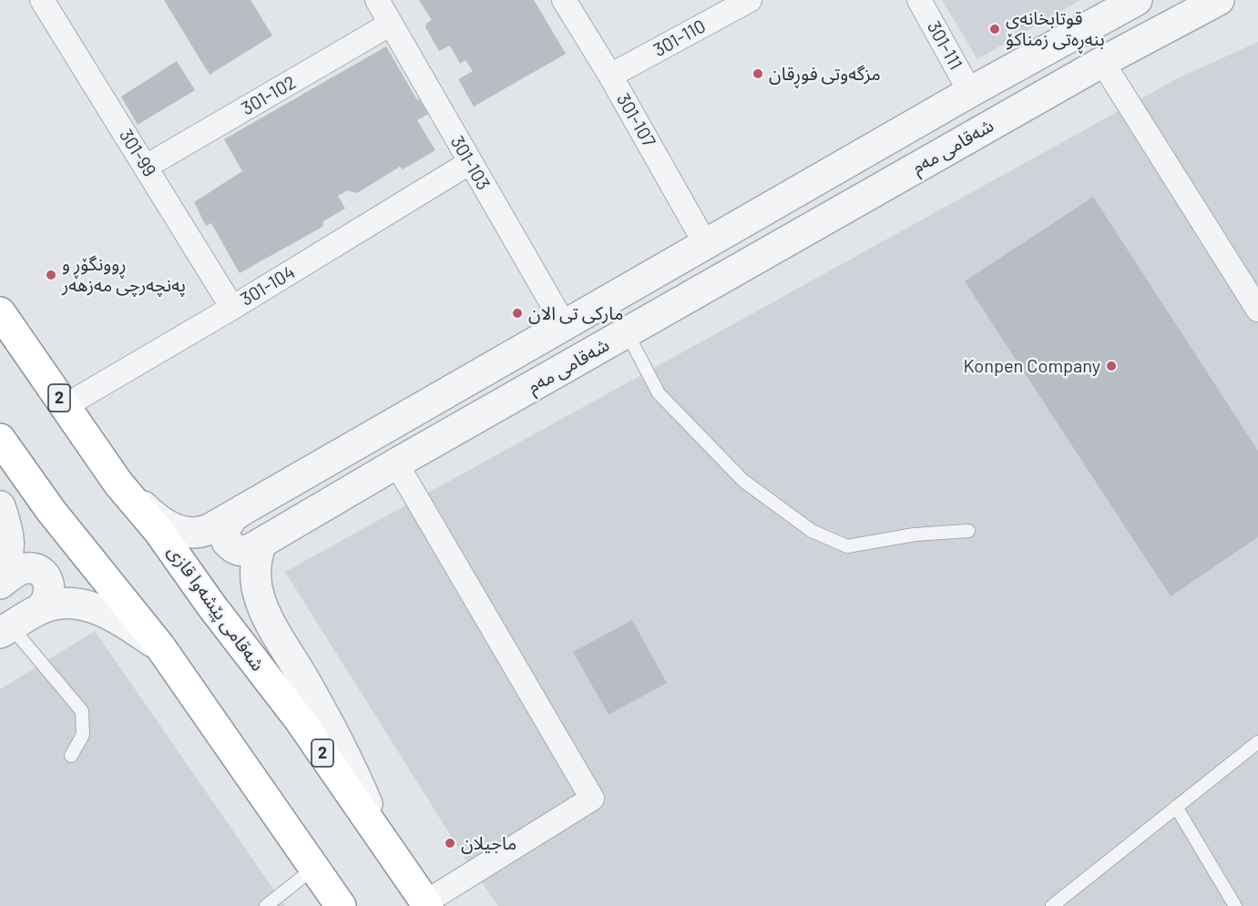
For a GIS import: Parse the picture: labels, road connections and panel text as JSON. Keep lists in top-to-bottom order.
{
  "streets": {
    "highway": ["2", "شەقامی پێشەوا قازی"],
    "street": [
      "301-110",
      "301-111",
      "301-102",
      "301-107",
      "شەقامی مەم",
      "301-99",
      "301-103",
      "301-104"
    ]
  },
  "crossings": [
    ["301-110", "301-107"],
    ["301-102", "301-99"],
    ["301-102", "301-103"],
    ["301-99", "301-104"],
    ["301-103", "301-104"],
    ["301-104", "شەقامی پێشەوا قازی"]
  ],
  "places": [
    "قوتابخانەی بنەڕەتی زمناکۆ",
    "مزگەوتی فوڕقان",
    "ڕوونگۆڕ و پەنچەرچی مەزهەر",
    "مارکی تی الان",
    "Konpen Company",
    "ماجیلان"
  ]
}
